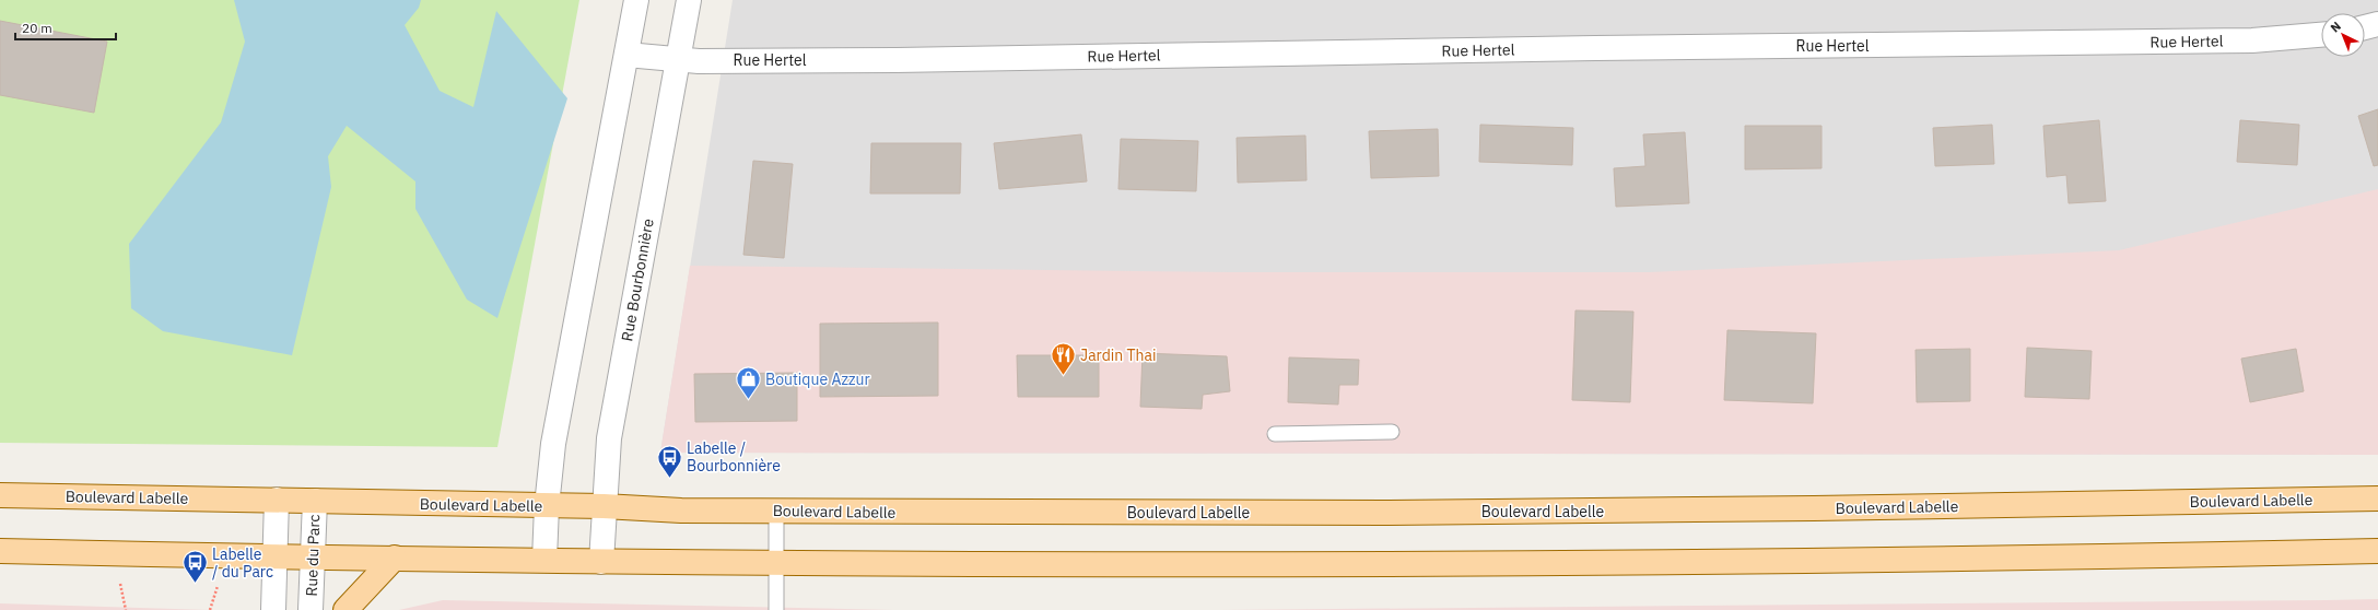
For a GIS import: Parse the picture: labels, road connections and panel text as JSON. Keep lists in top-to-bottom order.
{
  "streets": {
    "main road": ["Boulevard Labelle"],
    "street": ["Rue Hertel", "Rue Bourbonnière", "Rue du Parc"]
  },
  "crossings": [
    ["Rue Hertel", "Rue Bourbonnière"],
    ["Rue Bourbonnière", "Boulevard Labelle"],
    ["Boulevard Labelle", "Rue du Parc"]
  ],
  "places": {
    "restaurant": ["Jardin Thai"],
    "shop": ["Boutique Azzur"],
    "bus stop": ["Labelle / Bourbonnière", "Labelle / du Parc"]
  },
  "scale_bar": "20 m",
  "north": "top left"
}
